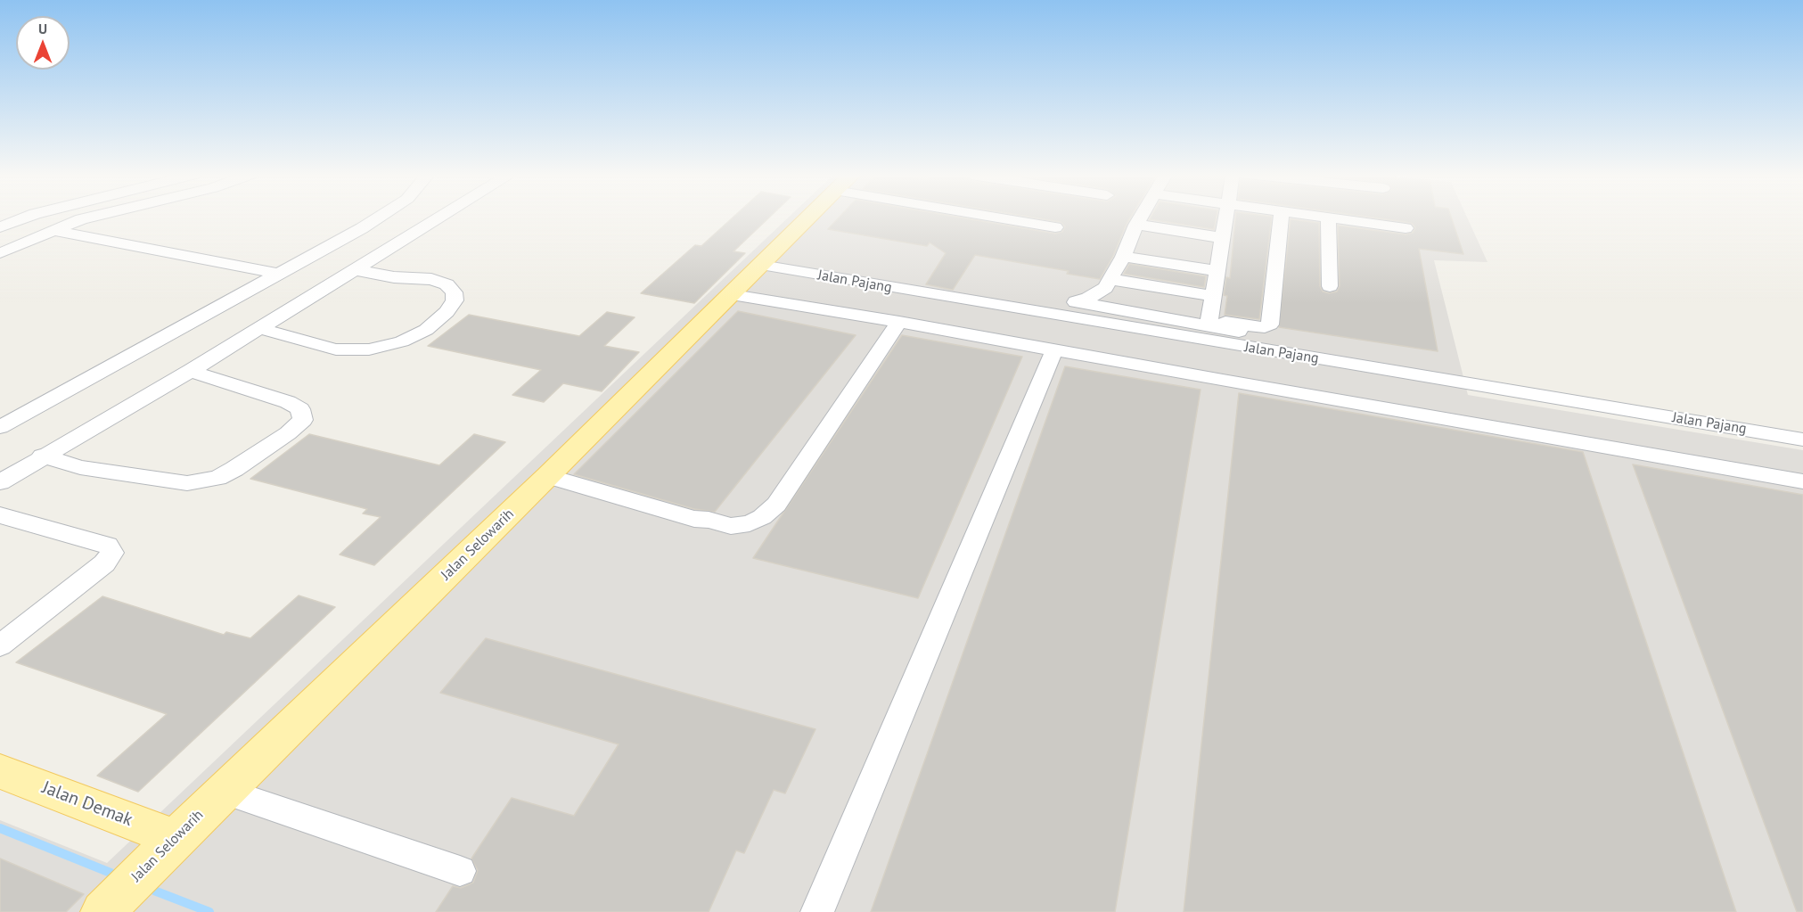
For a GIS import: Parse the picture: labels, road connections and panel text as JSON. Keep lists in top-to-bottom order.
{
  "streets": {
    "main road": ["Jalan Selowarih", "Jalan Demak"],
    "street": ["Jalan Pajang"]
  },
  "crossings": [
    ["Jalan Pajang", "Jalan Selowarih"],
    ["Jalan Selowarih", "Jalan Demak"]
  ],
  "north": "top"
}
